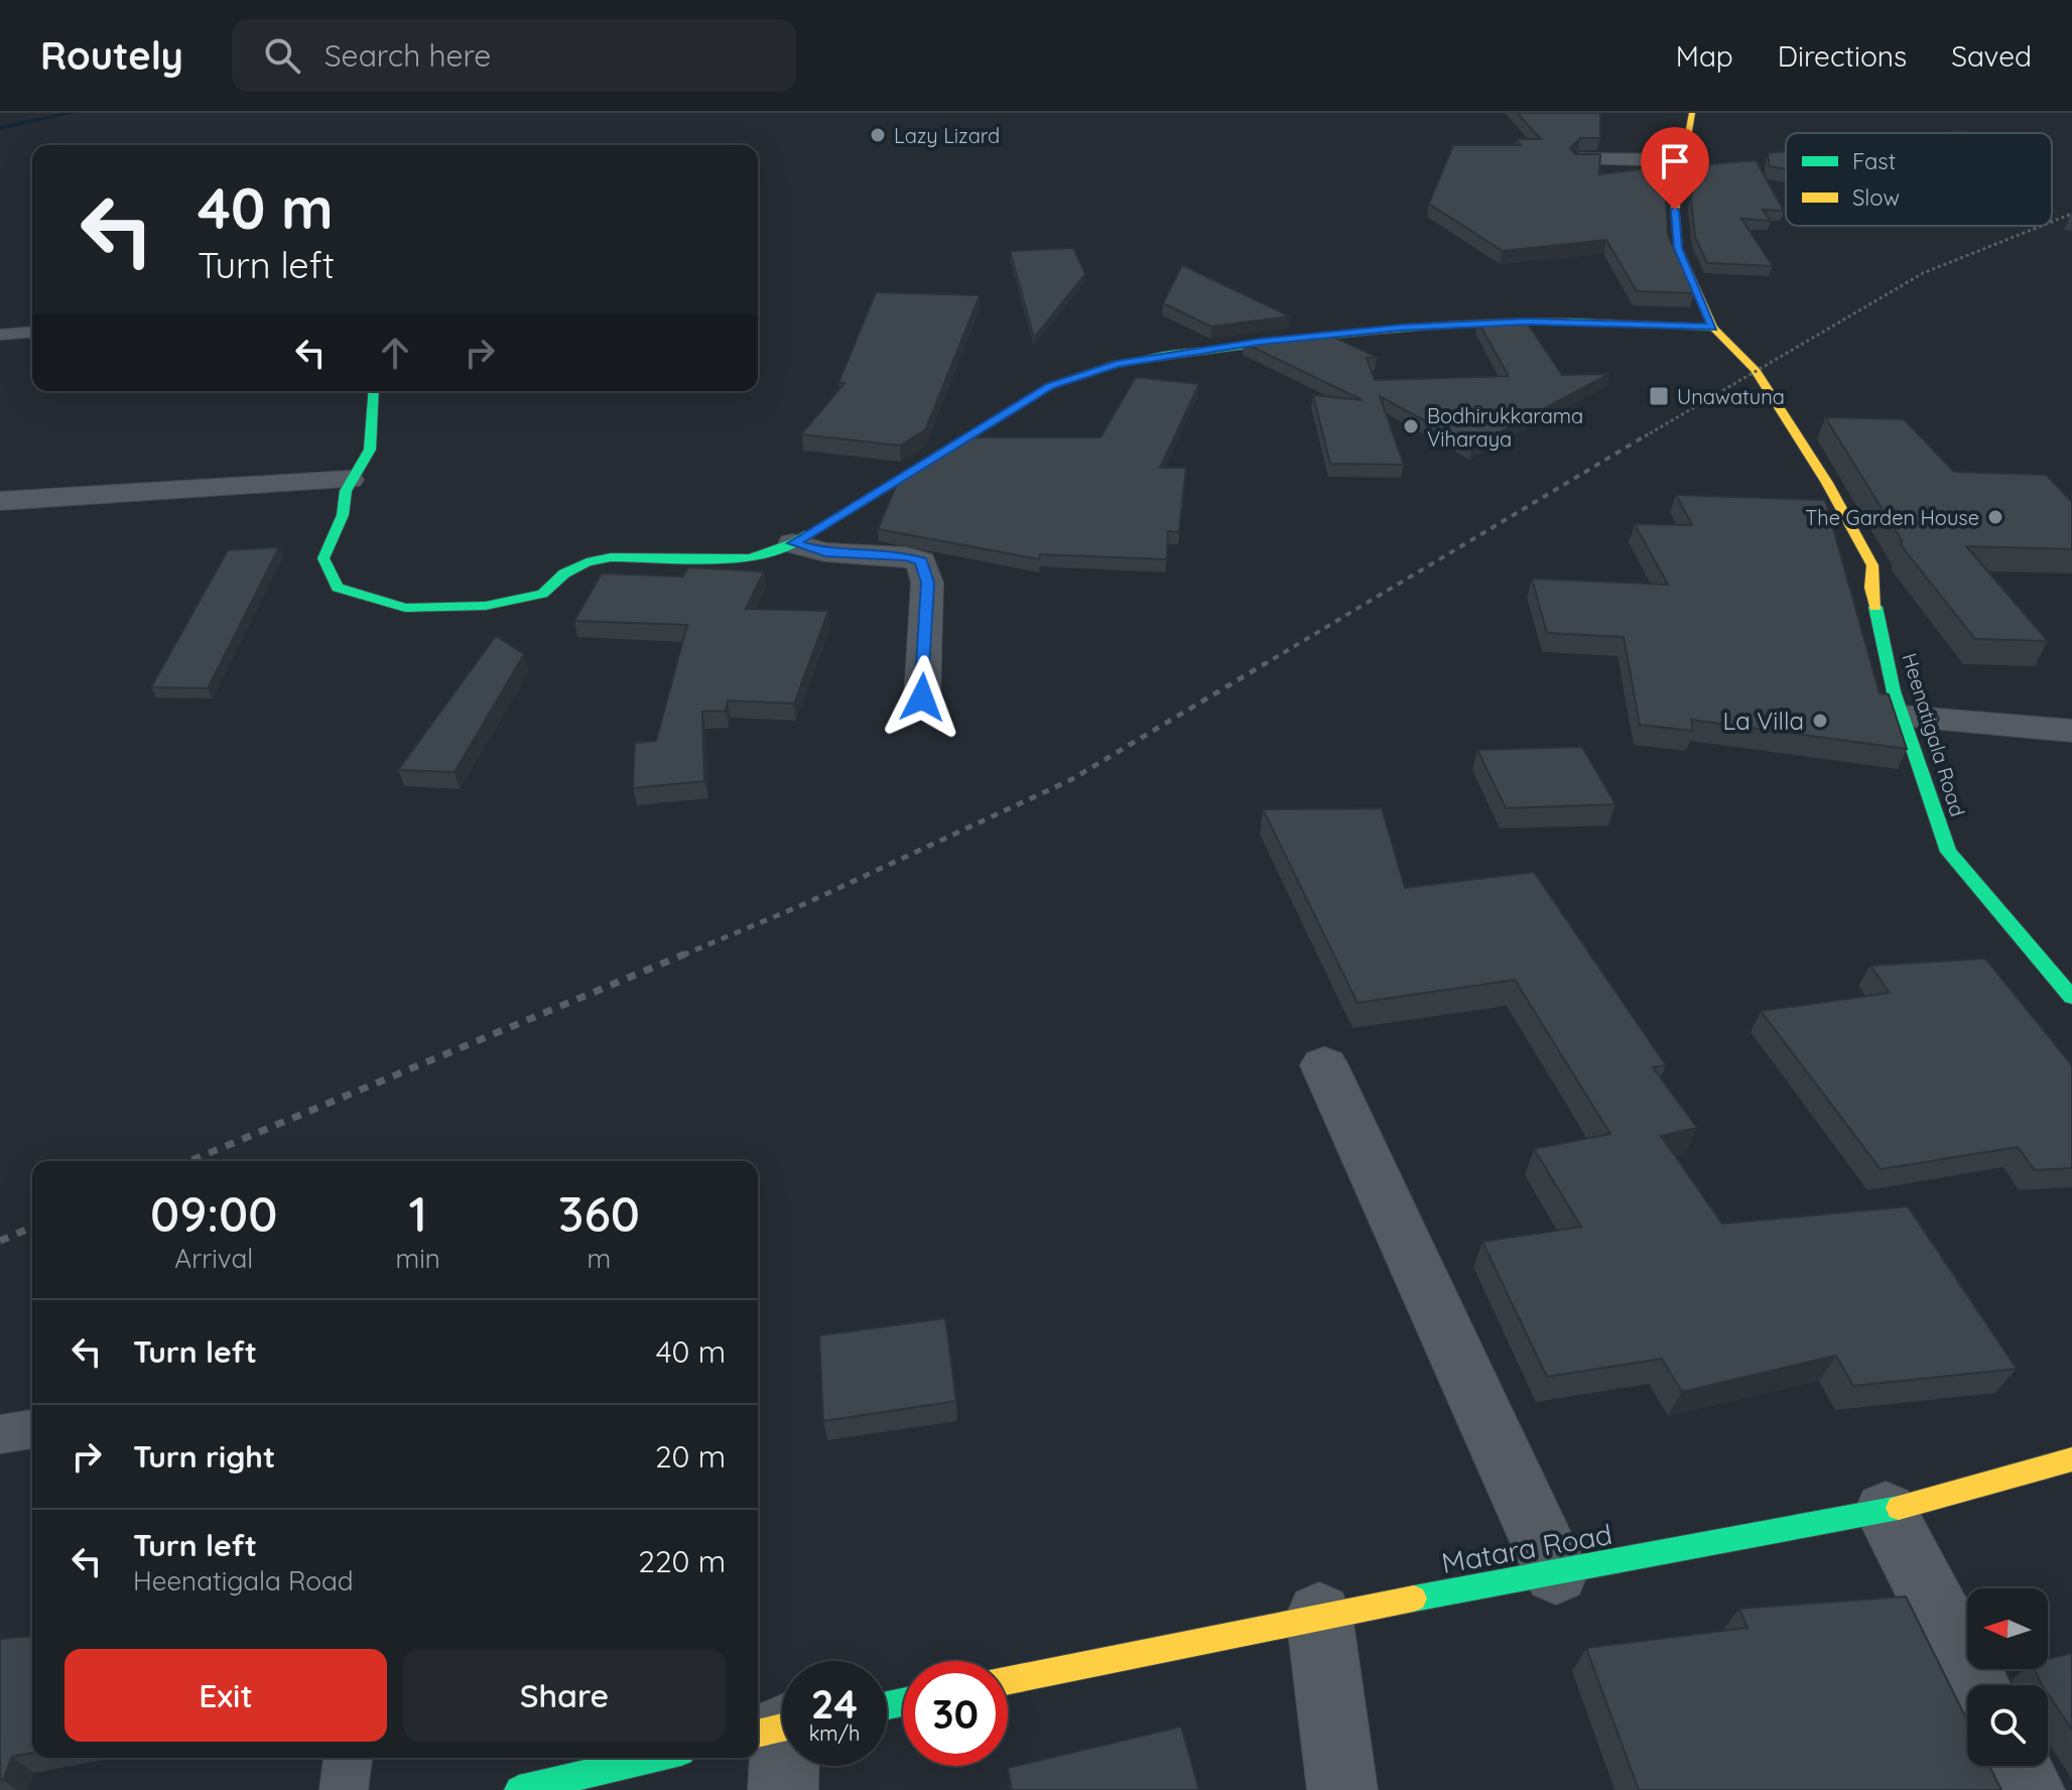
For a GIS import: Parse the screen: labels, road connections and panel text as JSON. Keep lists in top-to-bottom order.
{
  "streets": {
    "main road": ["Heenatigala Road", "Matara Road"]
  },
  "places": {
    "other": [
      "Lazy Lizard",
      "Bodhirukkarama Viharaya",
      "The Garden House",
      "La Villa"
    ],
    "transit": ["Unawatuna"]
  },
  "legend": ["Fast", "Slow"],
  "north": "left",
  "page": {
    "header": "Routely",
    "search": "Search here",
    "nav": ["Map", "Directions", "Saved"],
    "turn": ["40 m", "Turn left"],
    "eta": [
      "09:00",
      "Arrival",
      "1",
      "min",
      "360",
      "m"
    ],
    "list": [
      {
        "name": "Turn left",
        "value": "40 m"
      },
      {
        "name": "Turn right",
        "value": "20 m"
      },
      {
        "name": "Turn left",
        "note": "Heenatigala Road",
        "value": "220 m"
      }
    ],
    "buttons": ["Exit", "Share"],
    "speed": "24 km/h",
    "limit": "30"
  }
}
